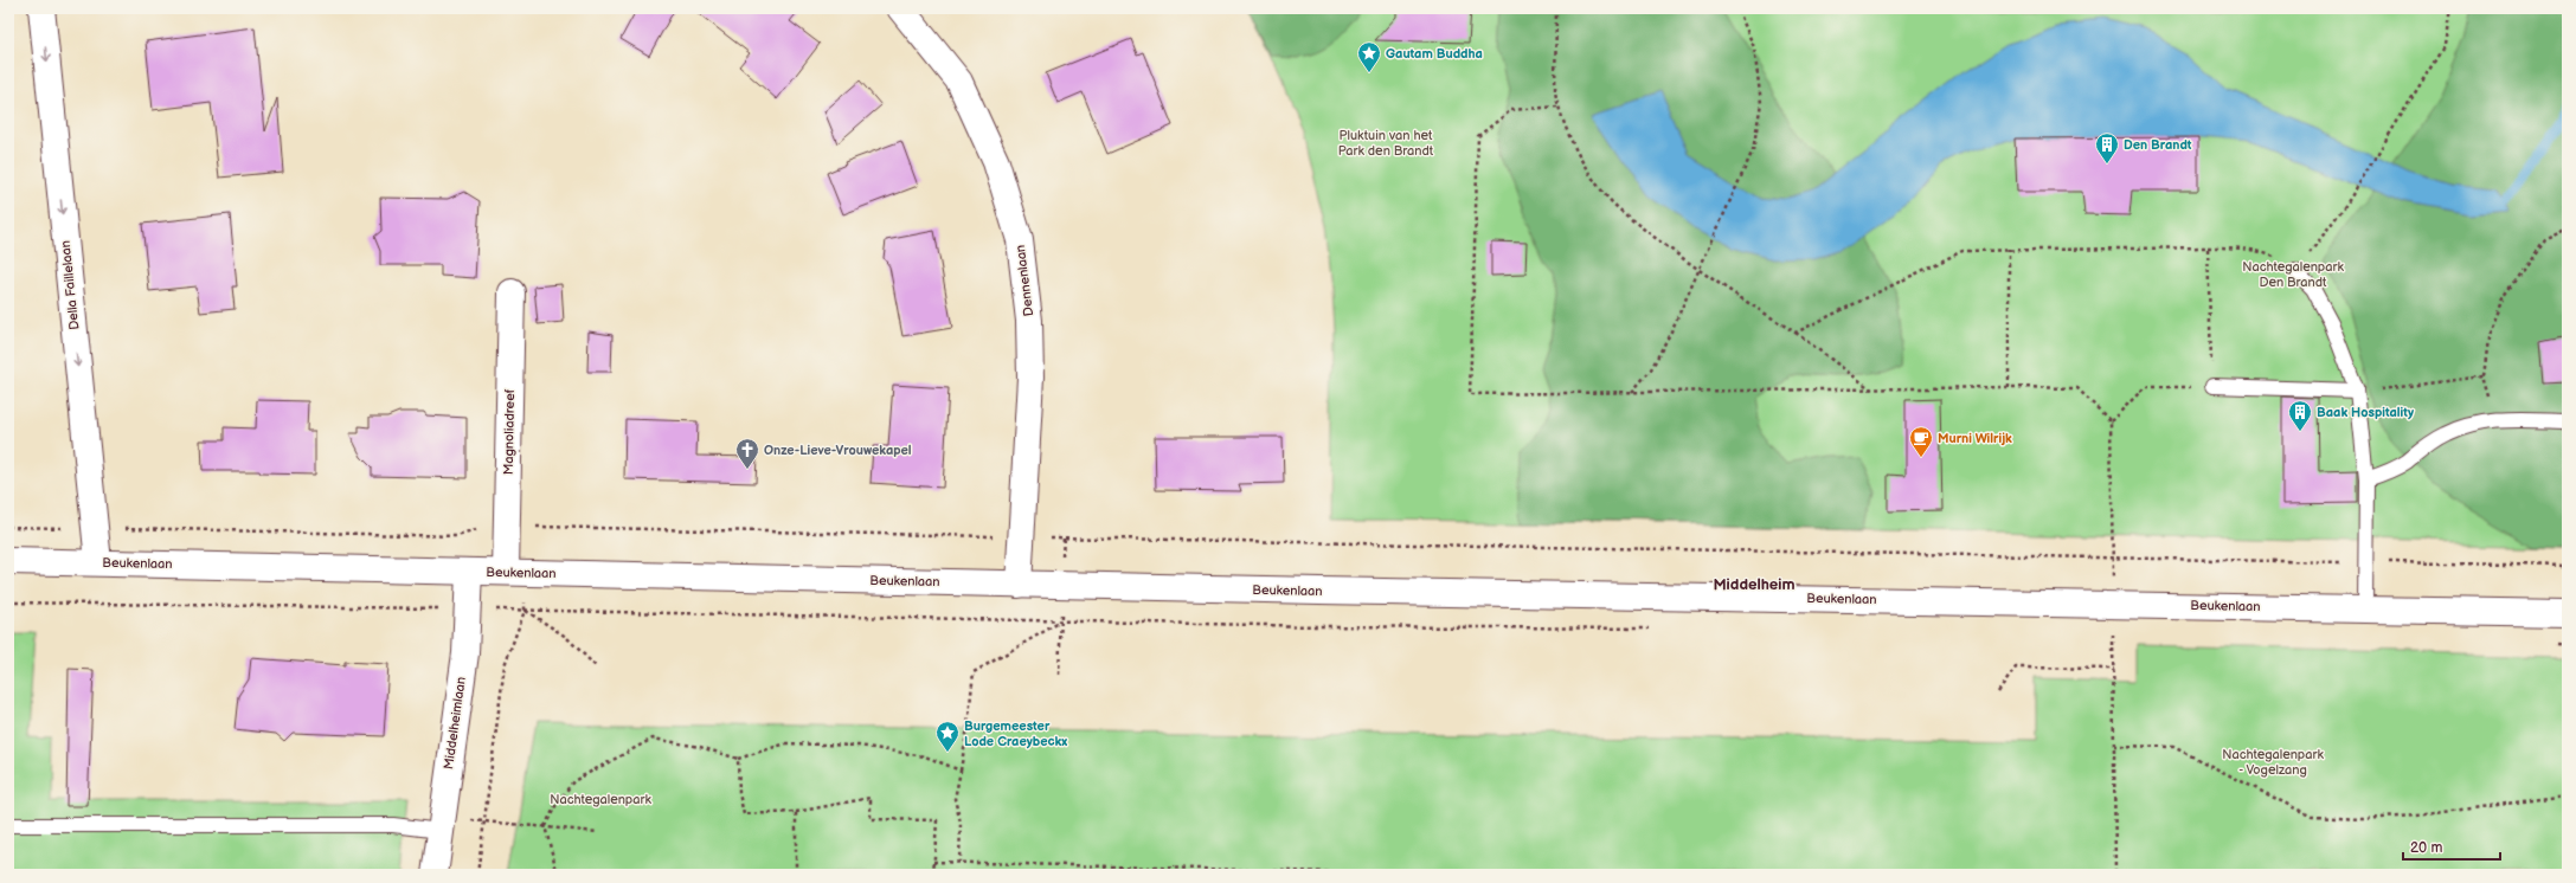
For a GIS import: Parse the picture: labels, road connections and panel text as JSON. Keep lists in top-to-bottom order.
{
  "streets": {
    "street": [
      "Dennenlaan",
      "Della Faillelaan",
      "Magnoliadreef",
      "Beukenlaan",
      "Middelheimlaan"
    ]
  },
  "crossings": [
    ["Dennenlaan", "Beukenlaan"],
    ["Della Faillelaan", "Beukenlaan"],
    ["Magnoliadreef", "Beukenlaan"],
    ["Beukenlaan", "Middelheimlaan"]
  ],
  "one_way": ["Della Faillelaan"],
  "districts": ["Middelheim"],
  "parks": [
    "Pluktuin van het Park den Brandt",
    "Nachtegalenpark Den Brandt",
    "Nachtegalenpark - Vogelzang",
    "Nachtegalenpark"
  ],
  "places": {
    "place": ["Gautam Buddha", "Burgemeester Lode Craeybeckx"],
    "building": ["Den Brandt", "Baak Hospitality"],
    "cafe": ["Murni Wilrijk"],
    "church": ["Onze-Lieve-Vrouwekapel"]
  },
  "scale_bar": "20 m"
}
